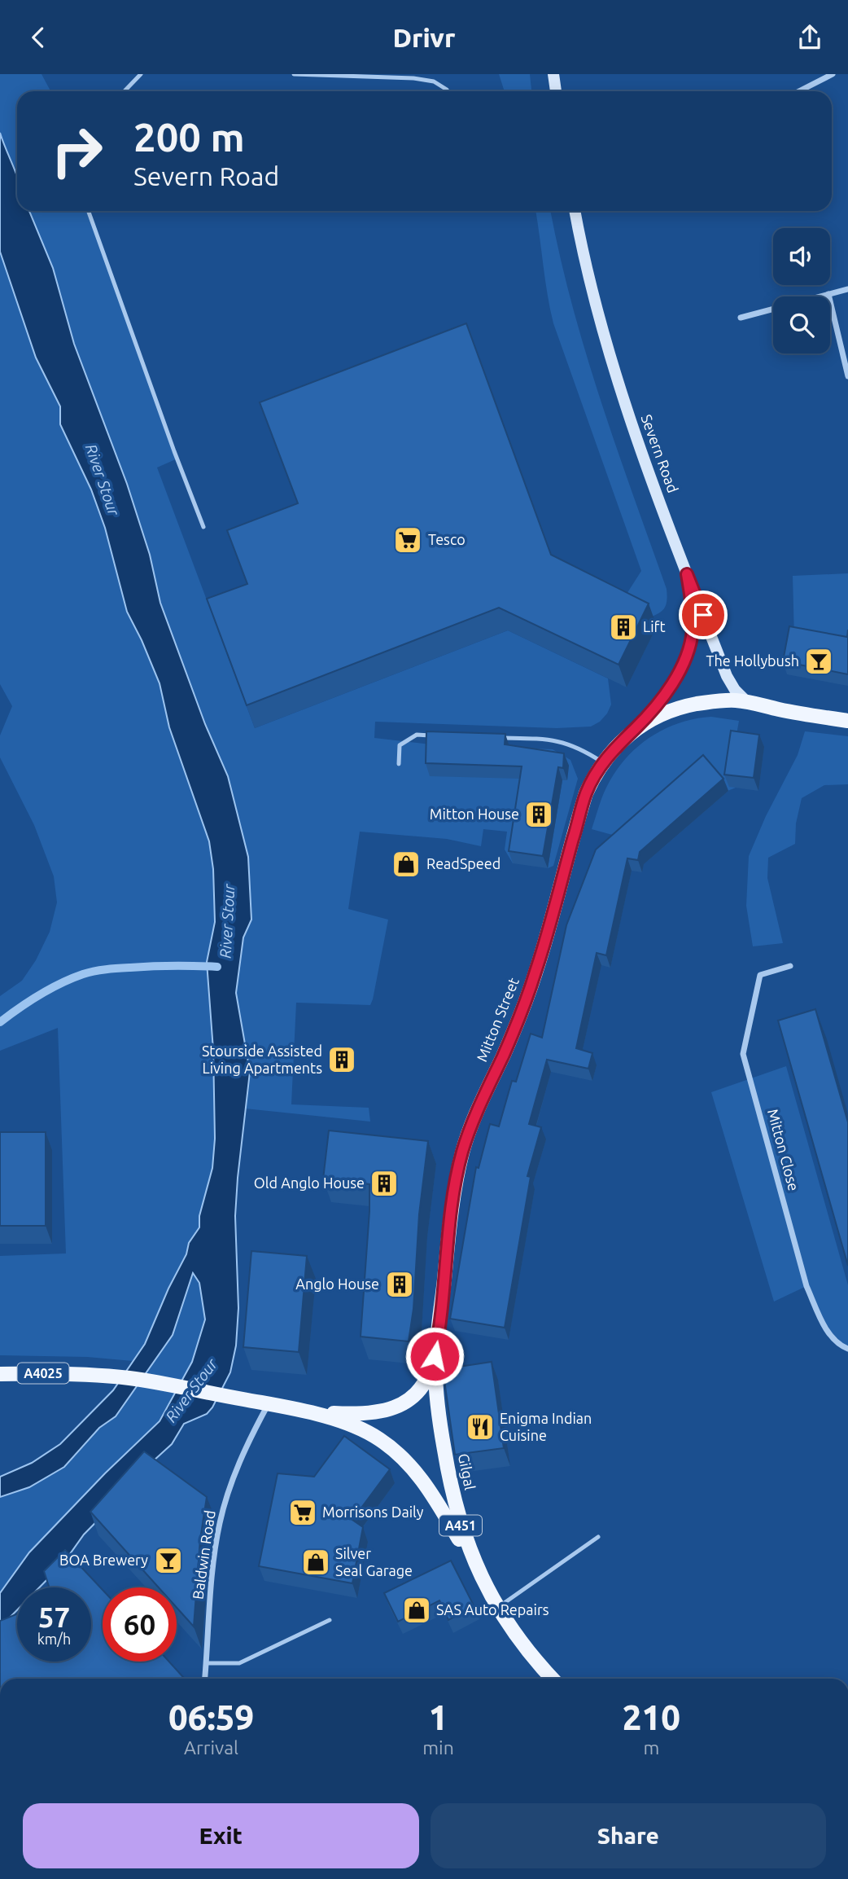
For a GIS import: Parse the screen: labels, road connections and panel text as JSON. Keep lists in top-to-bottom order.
{
  "streets": {
    "main road": [
      "Mitton Street",
      "A4025",
      "Gilgal",
      "A451"
    ],
    "street": ["Severn Road", "Mitton Close", "Baldwin Road"]
  },
  "crossings": [
    ["Severn Road", "Mitton Street"],
    ["Mitton Street", "A4025"],
    ["Mitton Street", "Gilgal"],
    ["A4025", "Gilgal"],
    ["A4025", "Baldwin Road"]
  ],
  "water": ["River Stour"],
  "places": {
    "supermarket": ["Tesco", "Morrisons Daily"],
    "building": [
      "Lift",
      "Mitton House",
      "Stourside Assisted Living Apartments",
      "Old Anglo House",
      "Anglo House"
    ],
    "bar": ["The Hollybush", "BOA Brewery"],
    "shop": ["ReadSpeed", "Silver Seal Garage", "SAS Auto Repairs"],
    "restaurant": ["Enigma Indian Cuisine"]
  },
  "page": {
    "header": "Drivr",
    "turn": ["200 m", "Severn Road"],
    "speed": "57 km/h",
    "limit": "60",
    "eta": [
      "06:59",
      "Arrival",
      "1",
      "min",
      "210",
      "m"
    ],
    "buttons": ["Exit", "Share"]
  }
}
